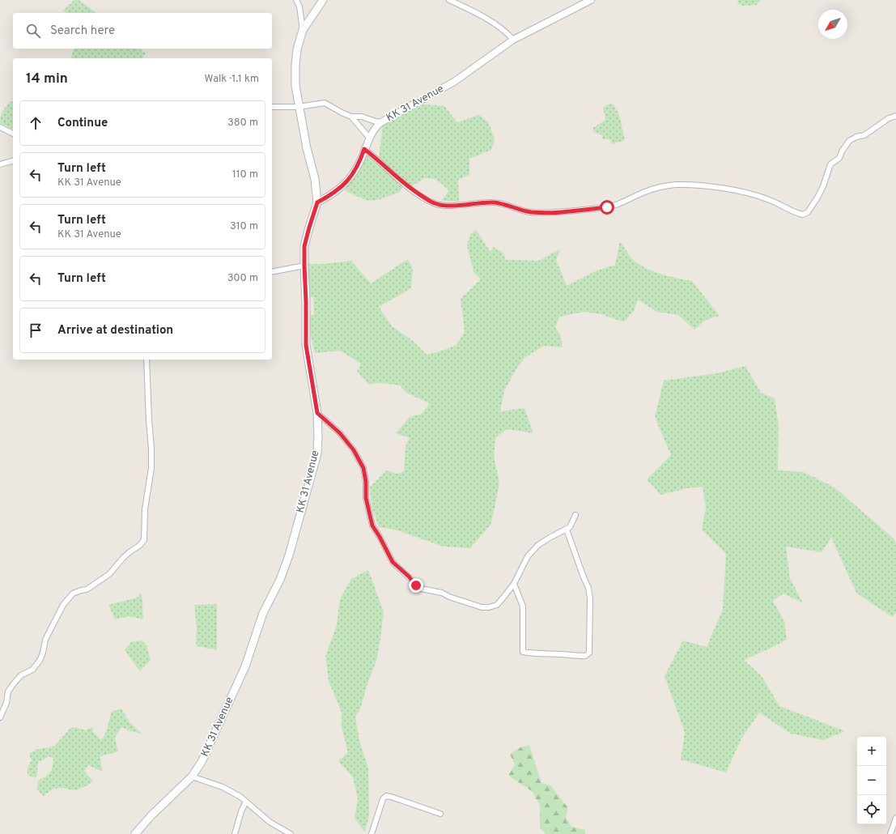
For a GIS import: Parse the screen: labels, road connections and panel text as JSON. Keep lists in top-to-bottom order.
{
  "streets": {
    "main road": ["KK 31 Avenue"]
  },
  "north": "bottom left",
  "page": {
    "search": "Search here",
    "heading": ["14 min", "Walk · 1.1 km"],
    "list": [
      ["Continue", "380 m"],
      ["Turn left", "KK 31 Avenue", "110 m"],
      ["Turn left", "KK 31 Avenue", "310 m"],
      ["Turn left", "300 m"],
      "Arrive at destination"
    ],
    "map_buttons": ["+", "−"]
  }
}
